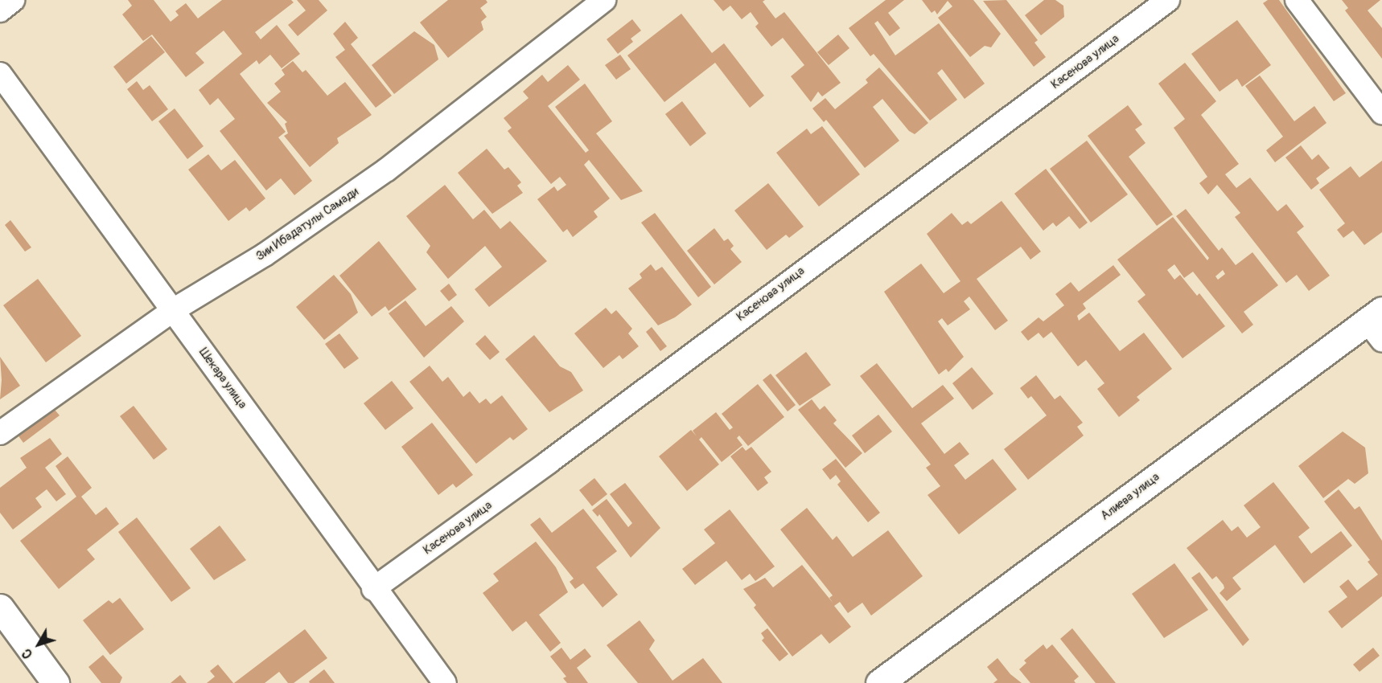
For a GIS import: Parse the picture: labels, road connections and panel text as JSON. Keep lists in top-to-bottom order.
{
  "streets": {
    "street": [
      "Касенова улица",
      "Зии Ибадатулы Самади",
      "Шекара улица",
      "Алиева улица"
    ]
  },
  "crossings": [
    ["Касенова улица", "Шекара улица"],
    ["Зии Ибадатулы Самади", "Шекара улица"]
  ],
  "north": "bottom left"
}
